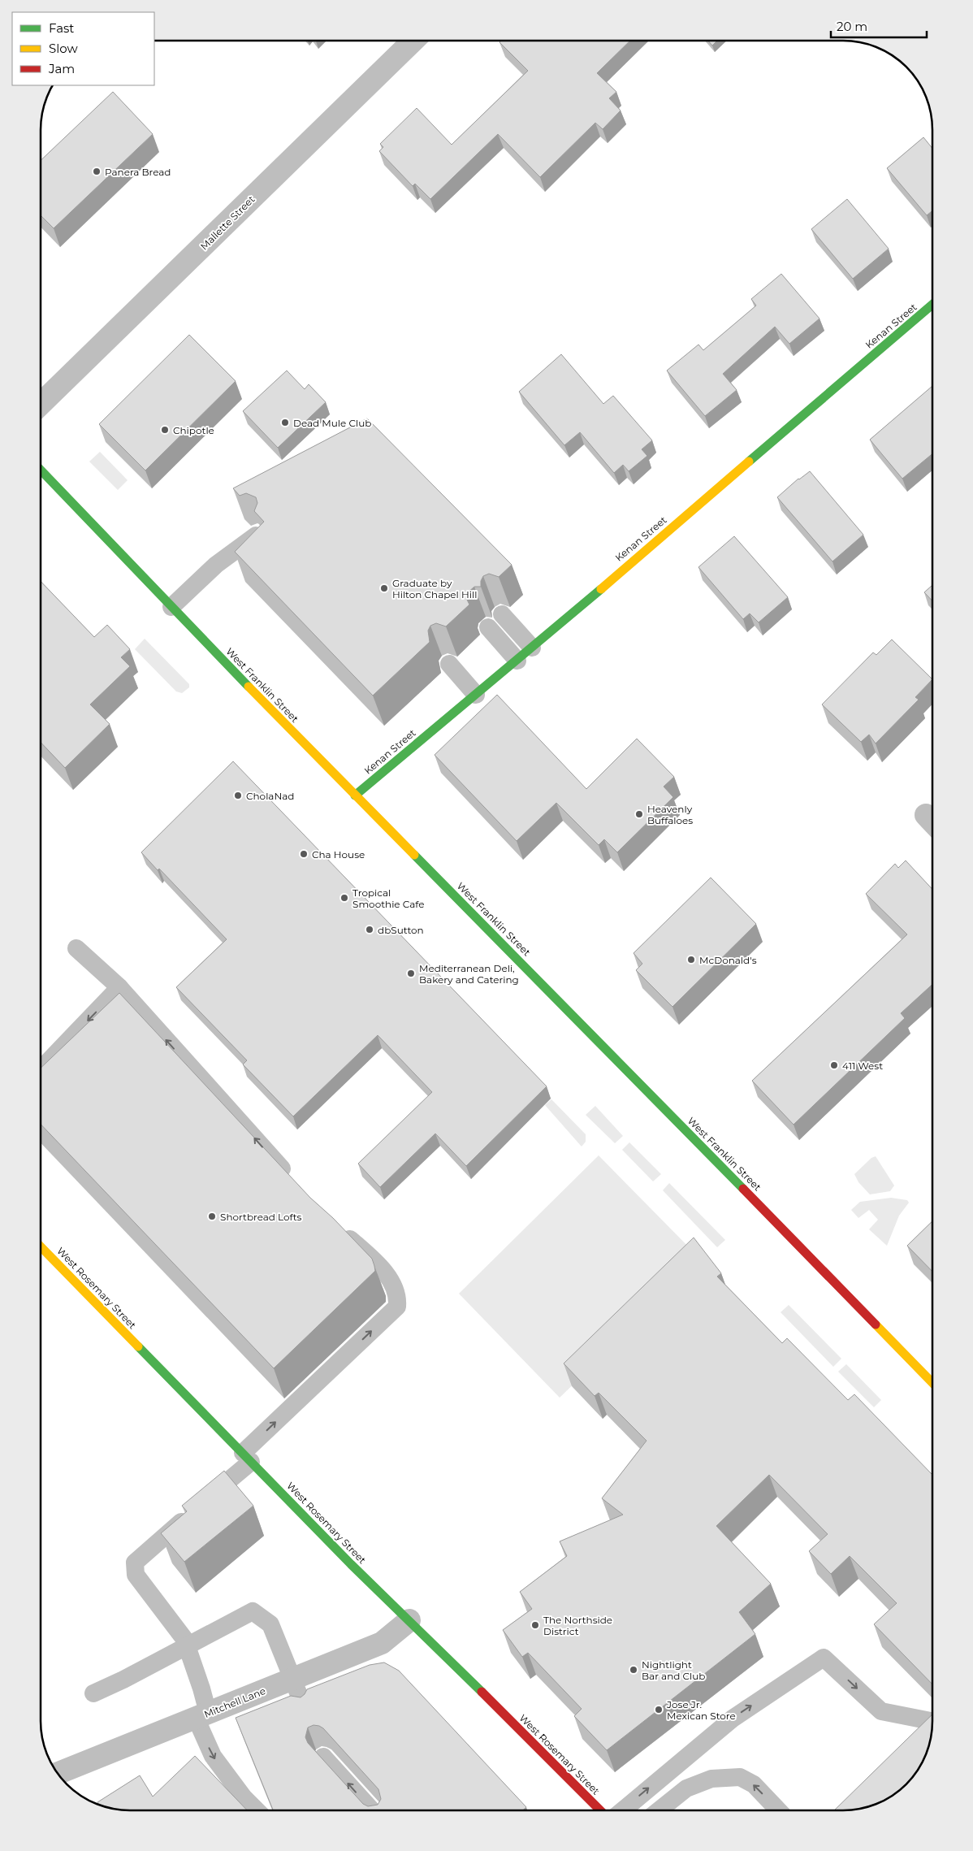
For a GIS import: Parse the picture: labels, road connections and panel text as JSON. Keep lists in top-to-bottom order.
{
  "streets": {
    "street": [
      "Mallette Street",
      "Kenan Street",
      "West Franklin Street",
      "West Rosemary Street",
      "Mitchell Lane"
    ]
  },
  "crossings": [
    ["Kenan Street", "West Franklin Street"],
    ["West Rosemary Street", "Mitchell Lane"]
  ],
  "places": [
    "Panera Bread",
    "Dead Mule Club",
    "Chipotle",
    "Graduate by Hilton Chapel Hill",
    "CholaNad",
    "Heavenly Buffaloes",
    "Cha House",
    "Tropical Smoothie Cafe",
    "dbSutton",
    "McDonald's",
    "Mediterranean Deli, Bakery and Catering",
    "411 West",
    "Shortbread Lofts",
    "The Northside District",
    "Nightlight Bar and Club",
    "Jose Jr. Mexican Store"
  ],
  "legend": ["Fast", "Slow", "Jam"],
  "scale_bar": "20 m"
}
